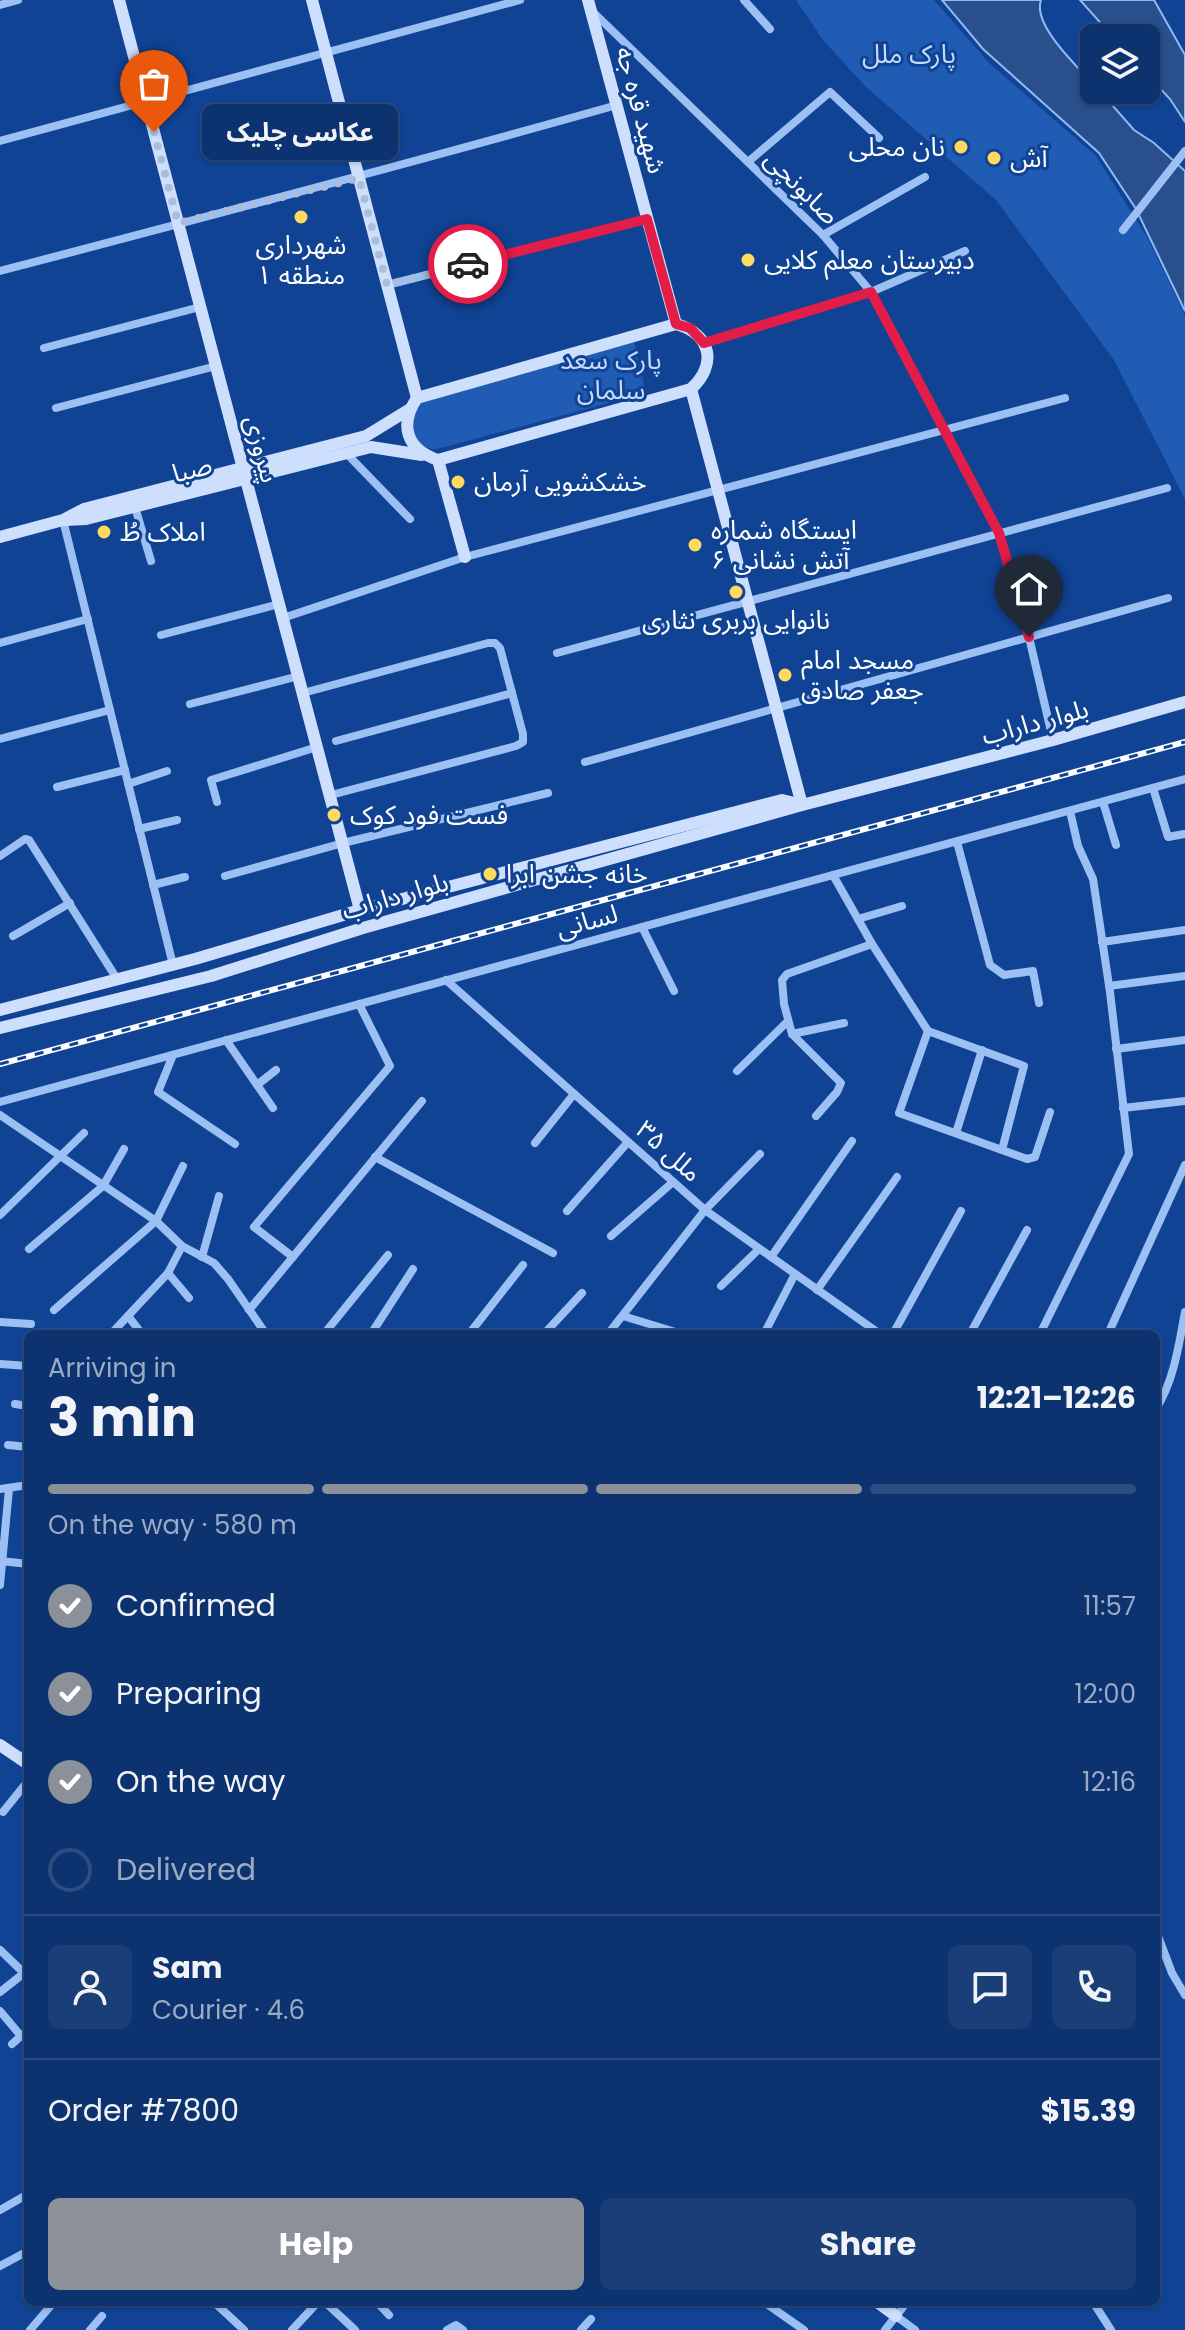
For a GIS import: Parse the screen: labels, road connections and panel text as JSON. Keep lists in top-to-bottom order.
{
  "streets": {
    "street": [
      "شهید قره جه",
      "صابونچی",
      "پیروزی",
      "صبا",
      "بلوار داراب",
      "لسانی",
      "ملل ۳۵"
    ]
  },
  "crossings": [
    ["شهید قره جه", "صابونچی"],
    ["شهید قره جه", "صبا"],
    ["صابونچی", "بلوار داراب"],
    ["پیروزی", "صبا"],
    ["پیروزی", "بلوار داراب"],
    ["لسانی", "ملل ۳۵"]
  ],
  "parks": ["پارک ملل", "پارک سعد سلمان"],
  "places": [
    "عکاسی چلیک",
    "نان محلی",
    "آش",
    "شهرداری منطقه ۱",
    "دبیرستان معلم کلایی",
    "خشکشویی آرمان",
    "املاک طُ",
    "ایستگاه شماره ۶ آتش نشانی",
    "نانوایی بربری نثاری",
    "مسجد امام جعفر صادق",
    "فست فود کوک",
    "خانه جشن ابرا"
  ],
  "page": {
    "bubble": "عکاسی چلیک",
    "heading": ["3 min", "Arriving in", "12:21–12:26"],
    "panel": [
      "Sam",
      "Courier · 4.6",
      "Order #7800",
      "$15.39"
    ],
    "bar": "On the way · 580 m",
    "list": [
      ["Confirmed", "11:57"],
      ["Preparing", "12:00"],
      ["On the way", "12:16"],
      "Delivered"
    ],
    "buttons": ["Help", "Share"]
  }
}
